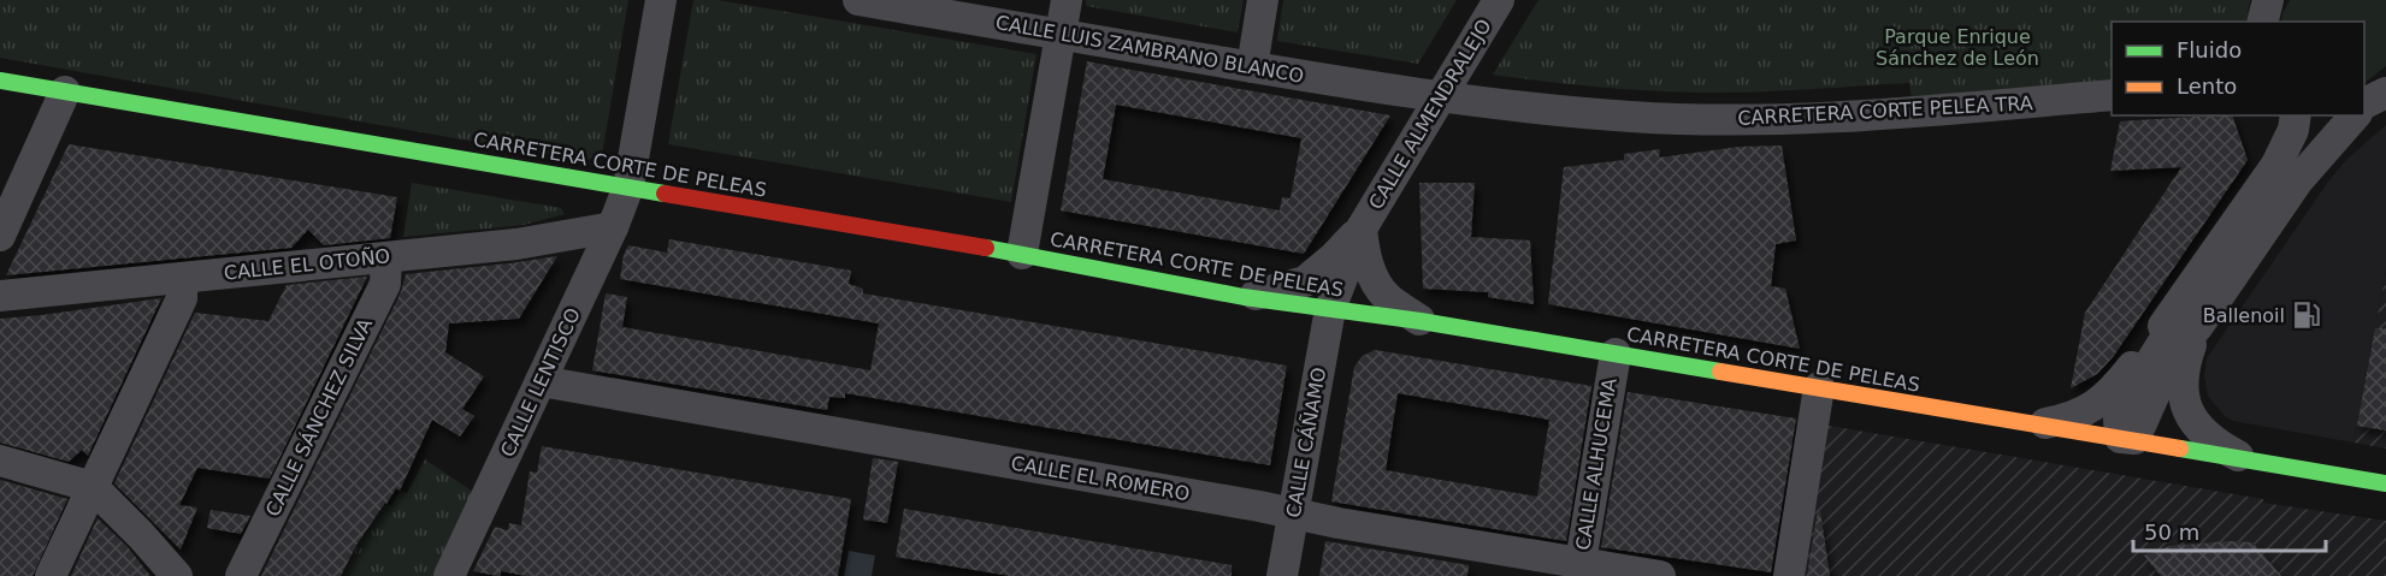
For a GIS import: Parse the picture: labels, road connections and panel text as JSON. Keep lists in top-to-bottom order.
{
  "streets": {
    "street": [
      "CALLE LUIS ZAMBRANO BLANCO",
      "CARRETERA CORTE PELEA TRA",
      "CALLE ALMENDRALEJO",
      "CARRETERA CORTE DE PELEAS",
      "CALLE EL OTOÑO",
      "CALLE LENTISCO",
      "CALLE SÁNCHEZ SILVA",
      "CALLE CÁÑAMO",
      "CALLE ALHUCEMA",
      "CALLE EL ROMERO"
    ]
  },
  "crossings": [
    ["CALLE LUIS ZAMBRANO BLANCO", "CARRETERA CORTE PELEA TRA"],
    ["CALLE LUIS ZAMBRANO BLANCO", "CALLE ALMENDRALEJO"],
    ["CARRETERA CORTE PELEA TRA", "CALLE ALMENDRALEJO"],
    ["CALLE ALMENDRALEJO", "CARRETERA CORTE DE PELEAS"],
    ["CALLE ALMENDRALEJO", "CALLE CÁÑAMO"],
    ["CARRETERA CORTE DE PELEAS", "CALLE LENTISCO"],
    ["CARRETERA CORTE DE PELEAS", "CALLE CÁÑAMO"],
    ["CARRETERA CORTE DE PELEAS", "CALLE ALHUCEMA"],
    ["CALLE EL OTOÑO", "CALLE LENTISCO"],
    ["CALLE EL OTOÑO", "CALLE SÁNCHEZ SILVA"],
    ["CALLE LENTISCO", "CALLE EL ROMERO"],
    ["CALLE CÁÑAMO", "CALLE EL ROMERO"],
    ["CALLE ALHUCEMA", "CALLE EL ROMERO"]
  ],
  "parks": ["Parque Enrique Sánchez de León"],
  "places": {
    "fuel station": ["Ballenoil"]
  },
  "legend": ["Fluido", "Lento"],
  "scale_bar": "50 m"
}
